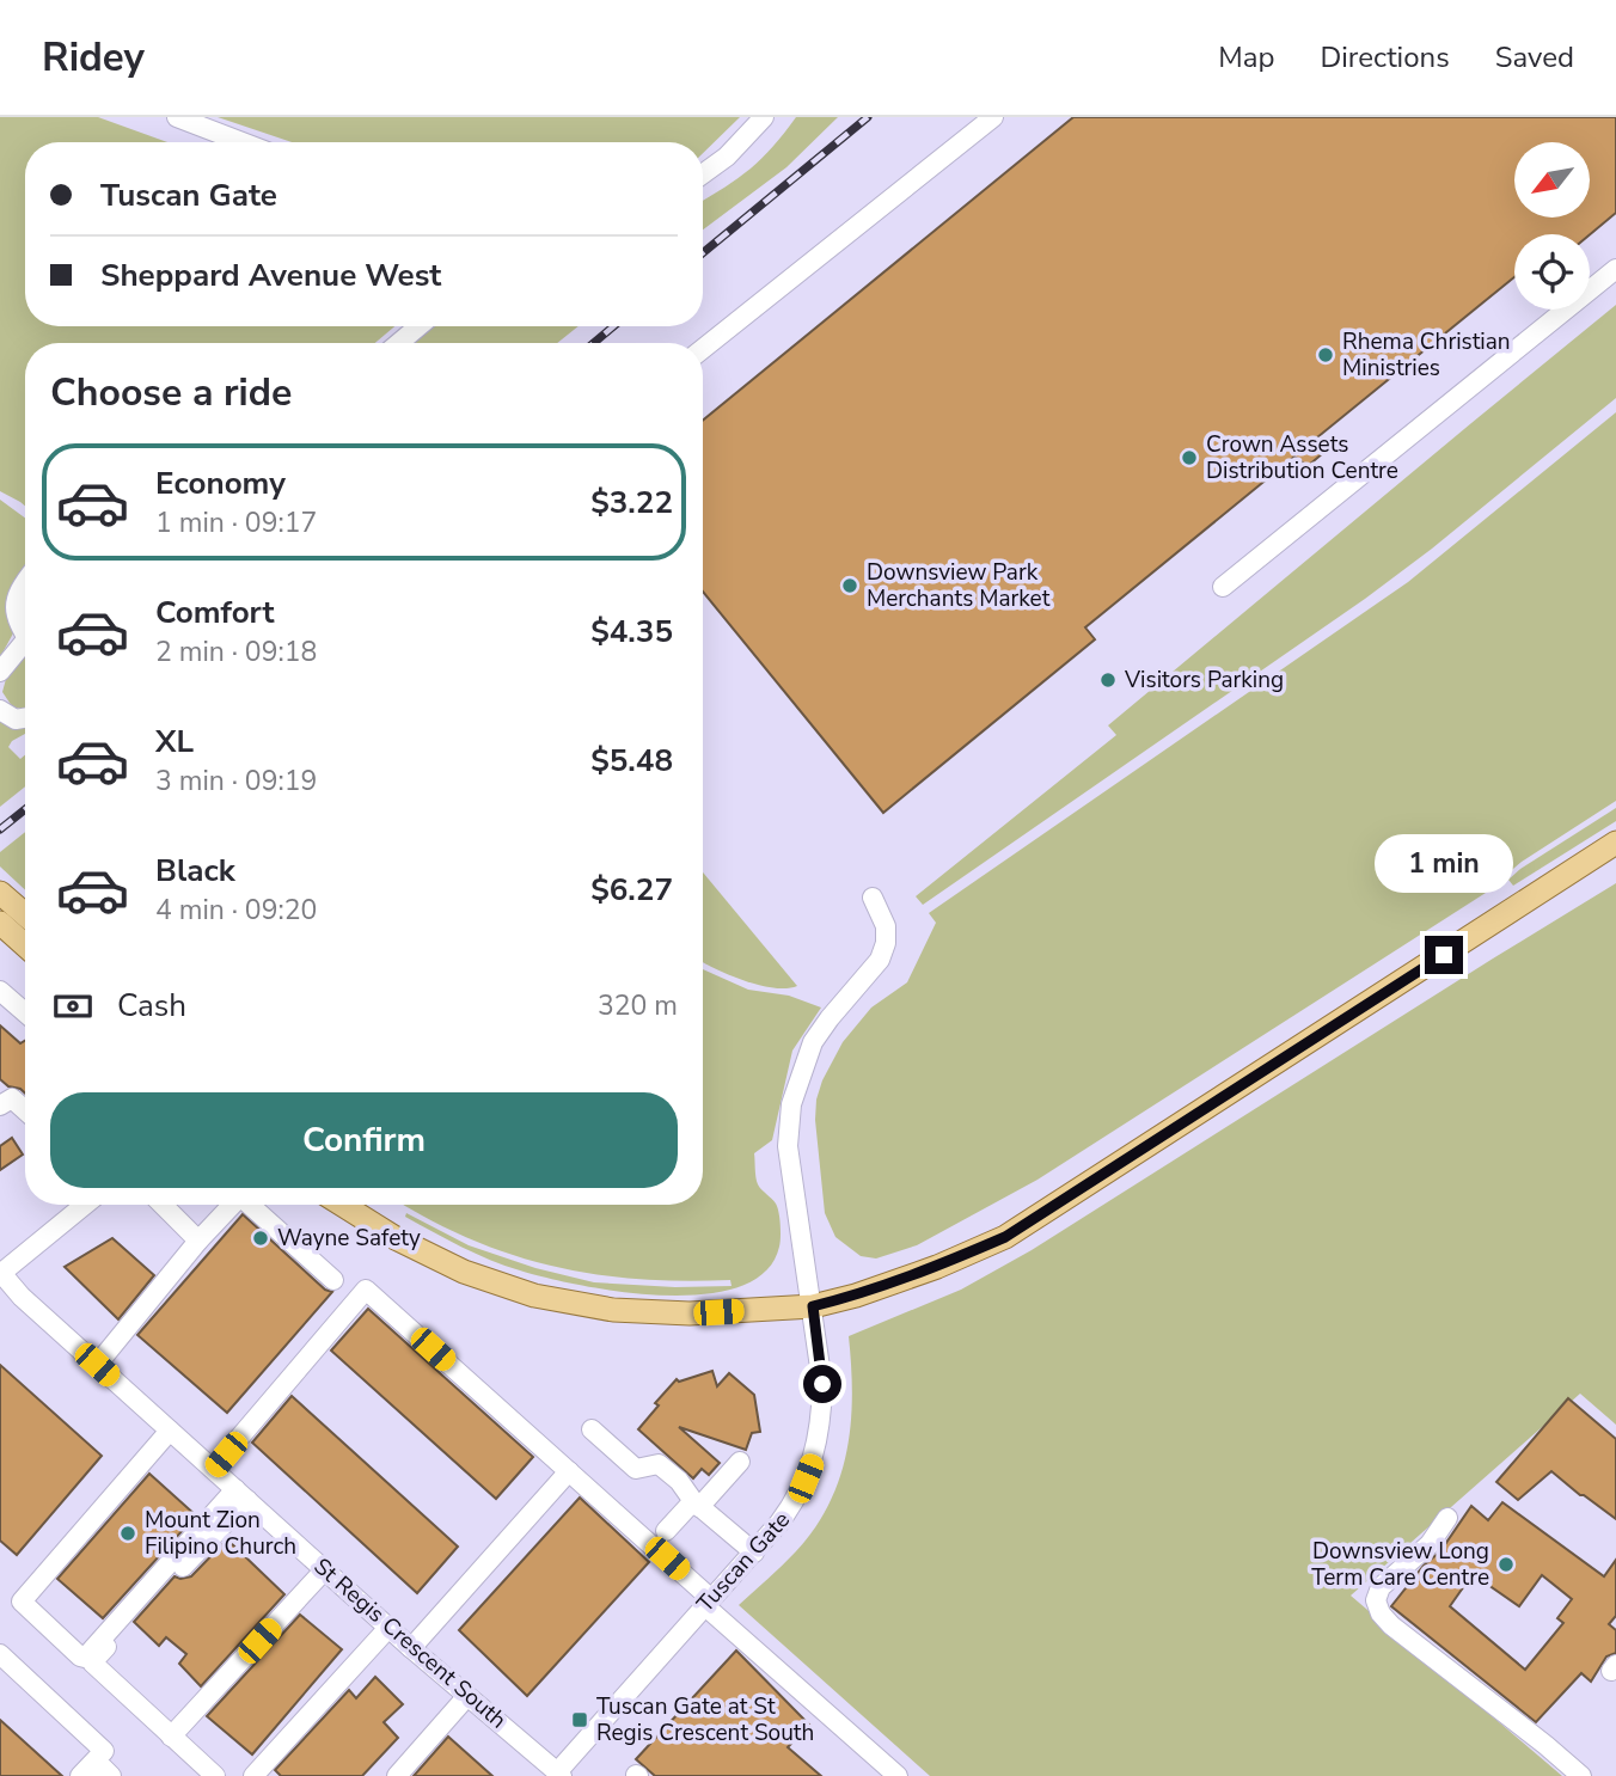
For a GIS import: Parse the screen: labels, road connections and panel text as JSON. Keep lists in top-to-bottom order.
{
  "streets": {
    "street": ["Tuscan Gate", "St Regis Crescent South"]
  },
  "crossings": [
    ["Tuscan Gate", "St Regis Crescent South"]
  ],
  "places": {
    "other": [
      "Rhema Christian Ministries",
      "Crown Assets Distribution Centre",
      "Downsview Park Merchants Market",
      "Visitors Parking",
      "Wayne Safety",
      "Mount Zion Filipino Church",
      "Downsview Long Term Care Centre"
    ],
    "transit": ["Tuscan Gate at St Regis Crescent South"]
  },
  "north": "bottom left",
  "page": {
    "header": "Ridey",
    "nav": ["Map", "Directions", "Saved"],
    "banner": ["Tuscan Gate", "Sheppard Avenue West"],
    "heading": "Choose a ride",
    "list": [
      {
        "name": "Economy",
        "note": "1 min · 09:17",
        "value": "$3.22"
      },
      {
        "name": "Comfort",
        "note": "2 min · 09:18",
        "value": "$4.35"
      },
      {
        "name": "XL",
        "note": "3 min · 09:19",
        "value": "$5.48"
      },
      {
        "name": "Black",
        "note": "4 min · 09:20",
        "value": "$6.27"
      }
    ],
    "bubble": "1 min",
    "pay": ["Cash", "320 m"],
    "buttons": "Confirm"
  }
}
